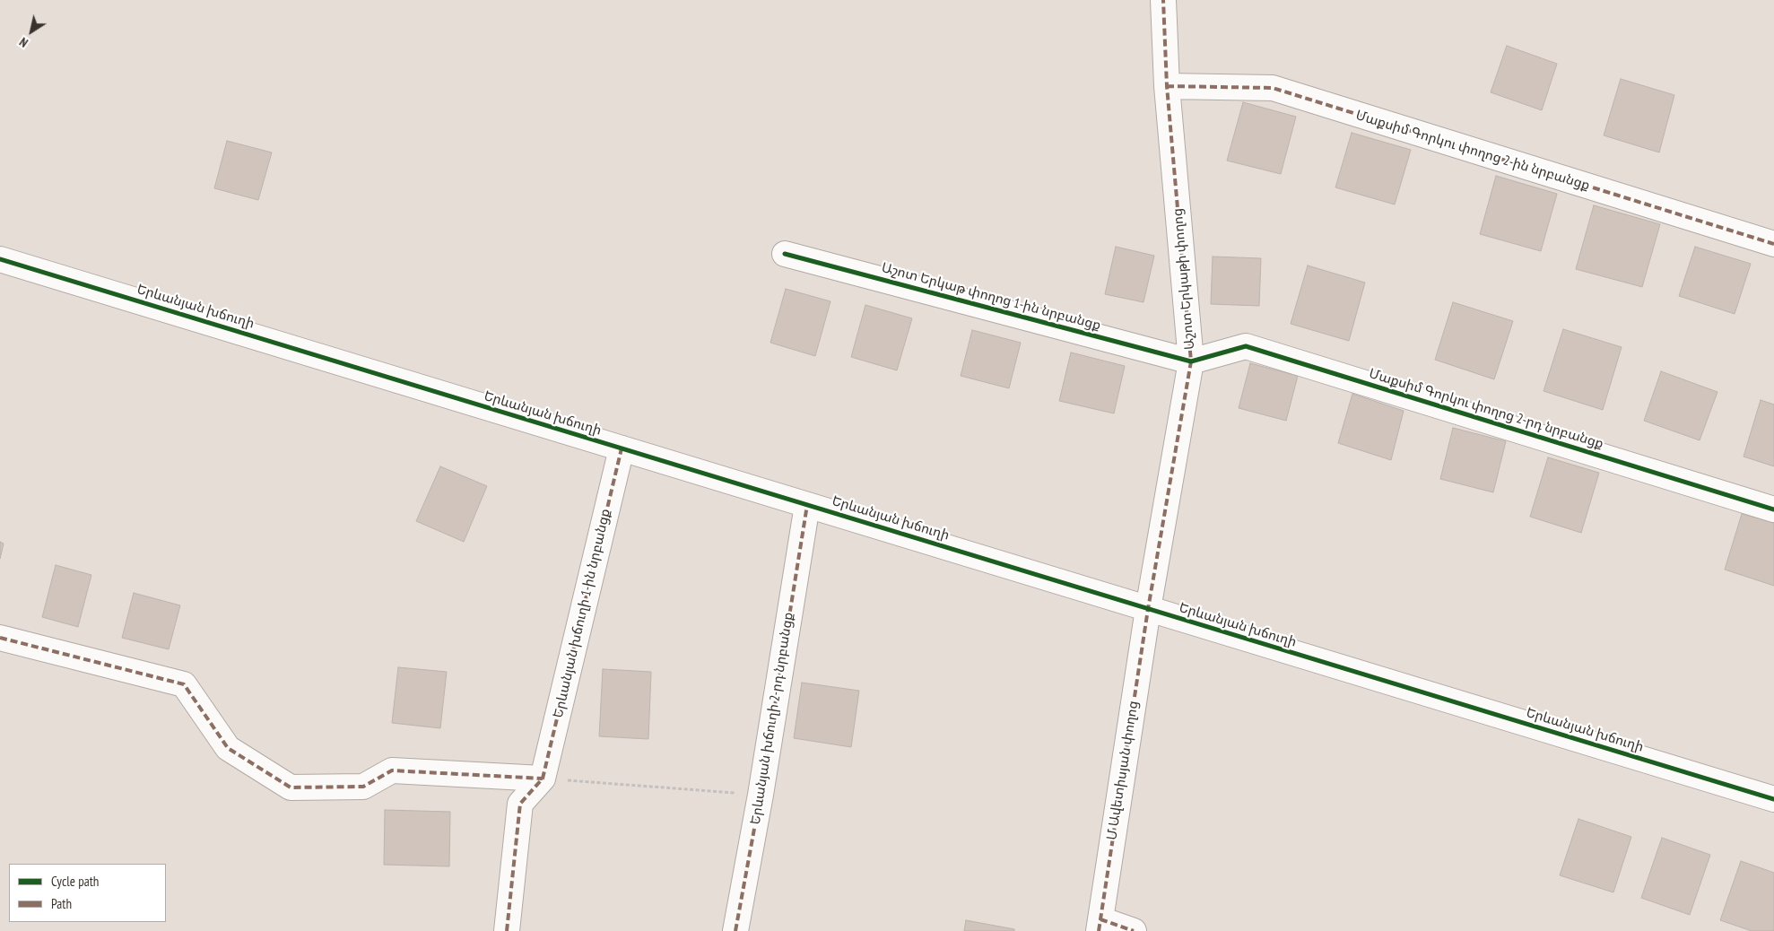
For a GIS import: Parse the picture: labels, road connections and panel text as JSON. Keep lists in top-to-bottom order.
{
  "streets": {
    "street": [
      "Մաքսիմ Գորկու փողոց 2-ին նրբանցք",
      "Աշոտ Երկաթի փողոց",
      "Աշոտ Երկաթ փողոց 1-ին նրբանցք",
      "Երևանյան խճուղի",
      "Մաքսիմ Գորկու փողոց 2-րդ նրբանցք",
      "Երևանյան խճուղի 1-ին նրբանցք",
      "Երևանյան խճուղի 2-րդ նրբանցք",
      "Մ Ավետիսյան փողոց"
    ]
  },
  "crossings": [
    ["Մաքսիմ Գորկու փողոց 2-ին նրբանցք", "Աշոտ Երկաթի փողոց"],
    ["Աշոտ Երկաթի փողոց", "Աշոտ Երկաթ փողոց 1-ին նրբանցք"],
    ["Աշոտ Երկաթի փողոց", "Երևանյան խճուղի"],
    ["Աշոտ Երկաթի փողոց", "Մաքսիմ Գորկու փողոց 2-րդ նրբանցք"],
    ["Աշոտ Երկաթի փողոց", "Մ Ավետիսյան փողոց"],
    ["Աշոտ Երկաթ փողոց 1-ին նրբանցք", "Մաքսիմ Գորկու փողոց 2-րդ նրբանցք"],
    ["Երևանյան խճուղի", "Երևանյան խճուղի 1-ին նրբանցք"],
    ["Երևանյան խճուղի", "Երևանյան խճուղի 2-րդ նրբանցք"],
    ["Երևանյան խճուղի", "Մ Ավետիսյան փողոց"]
  ],
  "legend": ["Cycle path", "Path"],
  "north": "bottom left"
}
